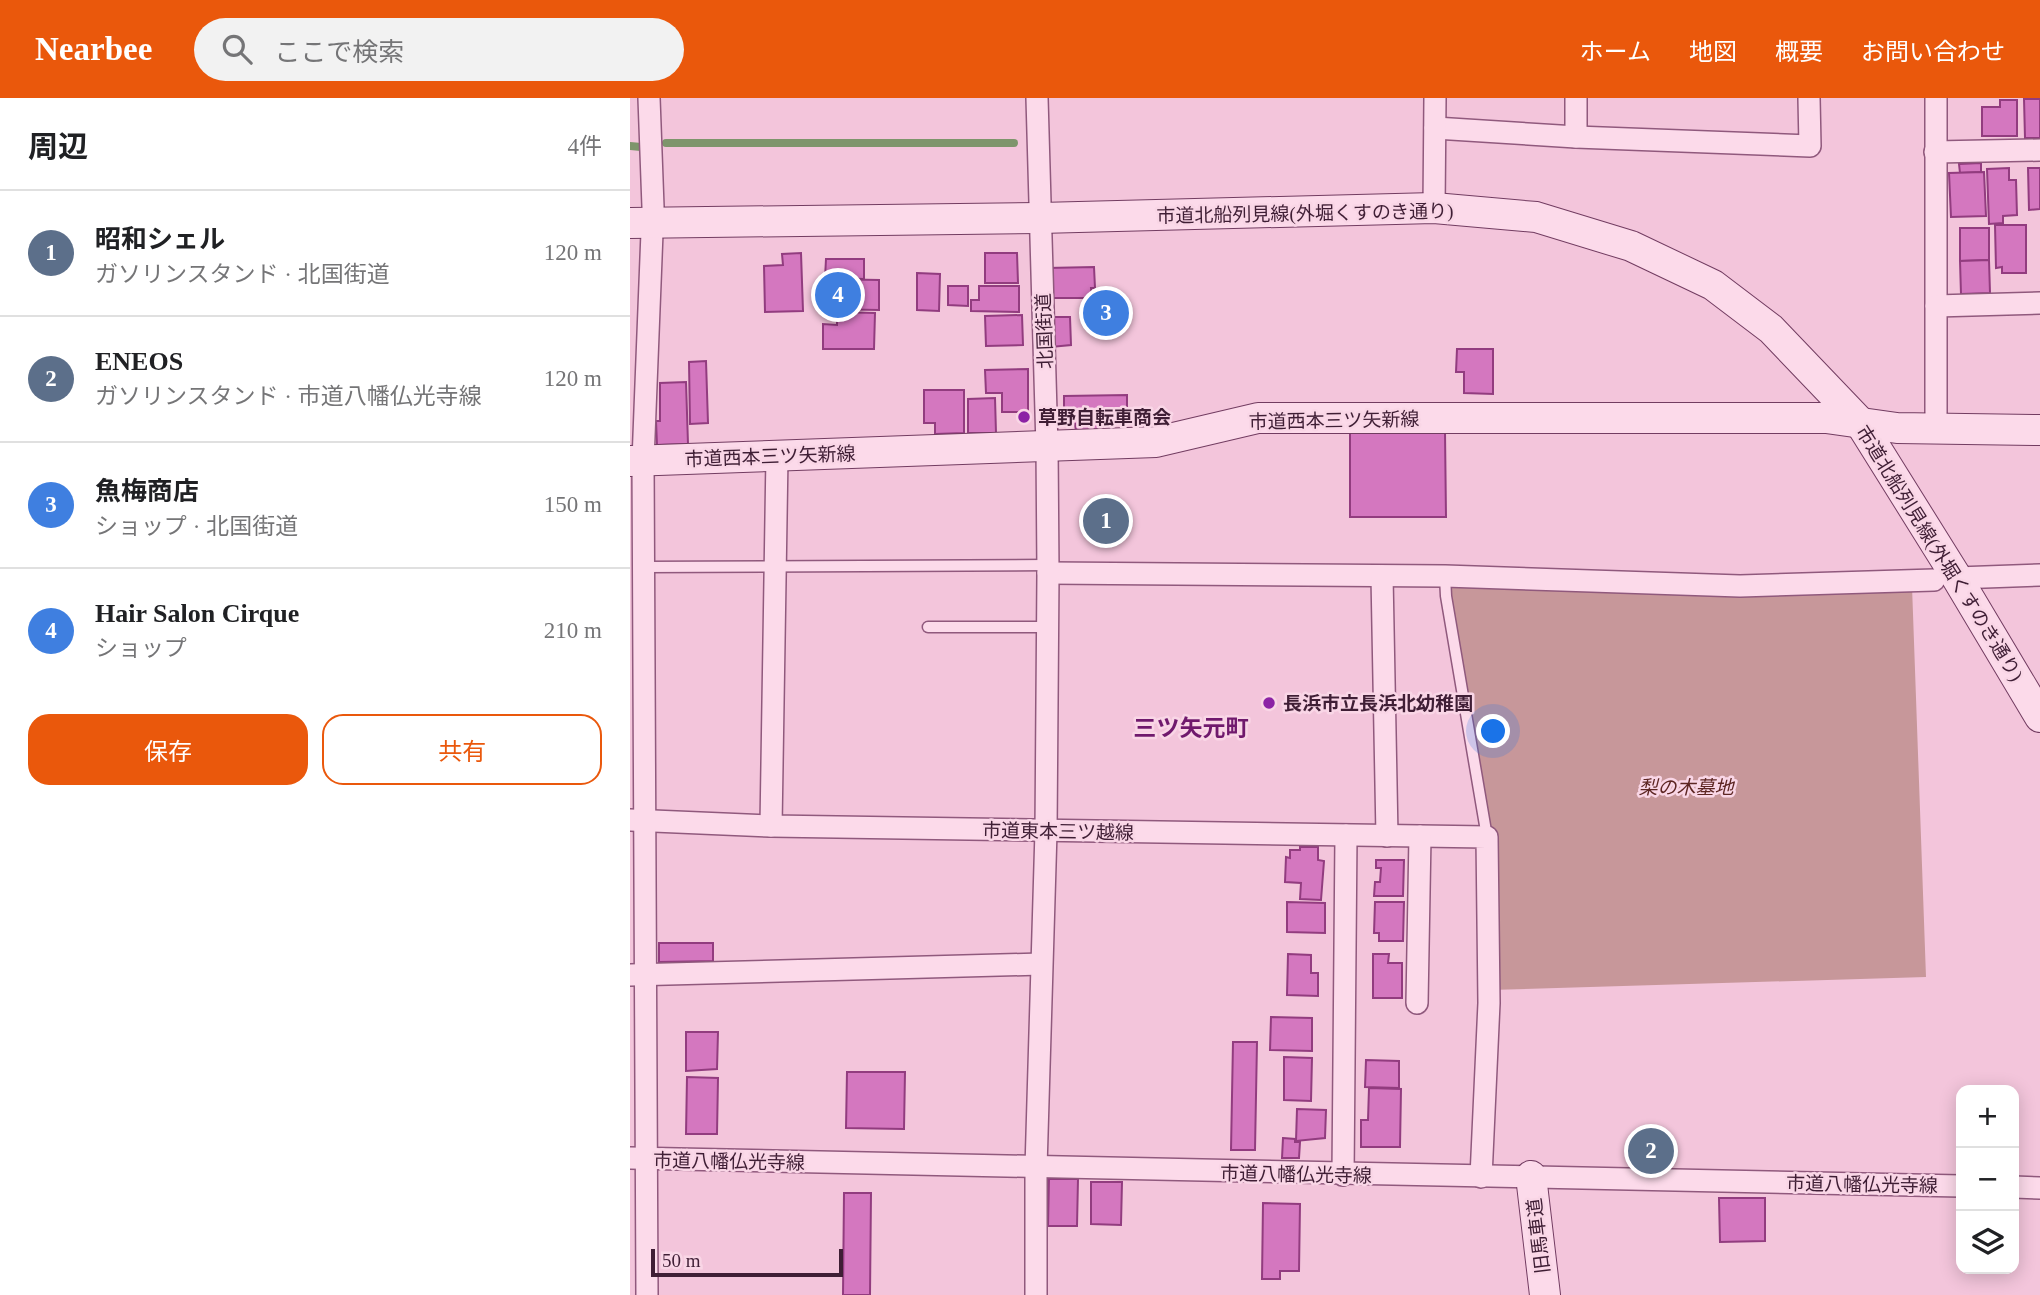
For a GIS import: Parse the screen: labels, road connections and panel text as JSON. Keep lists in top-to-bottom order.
{
  "streets": {
    "street": [
      "市道北船列見線(外堀くすのき通り)",
      "北国街道",
      "市道西本三ツ矢新線",
      "市道東本三ツ越線",
      "市道八幡仏光寺線",
      "旧馬車道"
    ]
  },
  "crossings": [
    ["市道北船列見線(外堀くすのき通り)", "北国街道"],
    ["市道北船列見線(外堀くすのき通り)", "市道西本三ツ矢新線"],
    ["北国街道", "市道西本三ツ矢新線"],
    ["北国街道", "市道東本三ツ越線"],
    ["北国街道", "市道八幡仏光寺線"],
    ["市道八幡仏光寺線", "旧馬車道"]
  ],
  "districts": ["三ツ矢元町"],
  "parks": ["梨の木墓地"],
  "places": ["草野自転車商会", "長浜市立長浜北幼稚園"],
  "scale_bar": "50 m",
  "page": {
    "header": "Nearbee",
    "search": "ここで検索",
    "nav": [
      "ホーム",
      "地図",
      "概要",
      "お問い合わせ"
    ],
    "heading": ["周辺", "4件"],
    "list": [
      {
        "mark": "1",
        "name": "昭和シェル",
        "note": "ガソリンスタンド · 北国街道",
        "value": "120 m"
      },
      {
        "mark": "2",
        "name": "ENEOS",
        "note": "ガソリンスタンド · 市道八幡仏光寺線",
        "value": "120 m"
      },
      {
        "mark": "3",
        "name": "魚梅商店",
        "note": "ショップ · 北国街道",
        "value": "150 m"
      },
      {
        "mark": "4",
        "name": "Hair Salon Cirque",
        "note": "ショップ",
        "value": "210 m"
      }
    ],
    "pins": [
      "4",
      "3",
      "1",
      "2"
    ],
    "buttons": ["保存", "共有"],
    "map_buttons": ["+", "−"],
    "scale": "50 m"
  }
}
